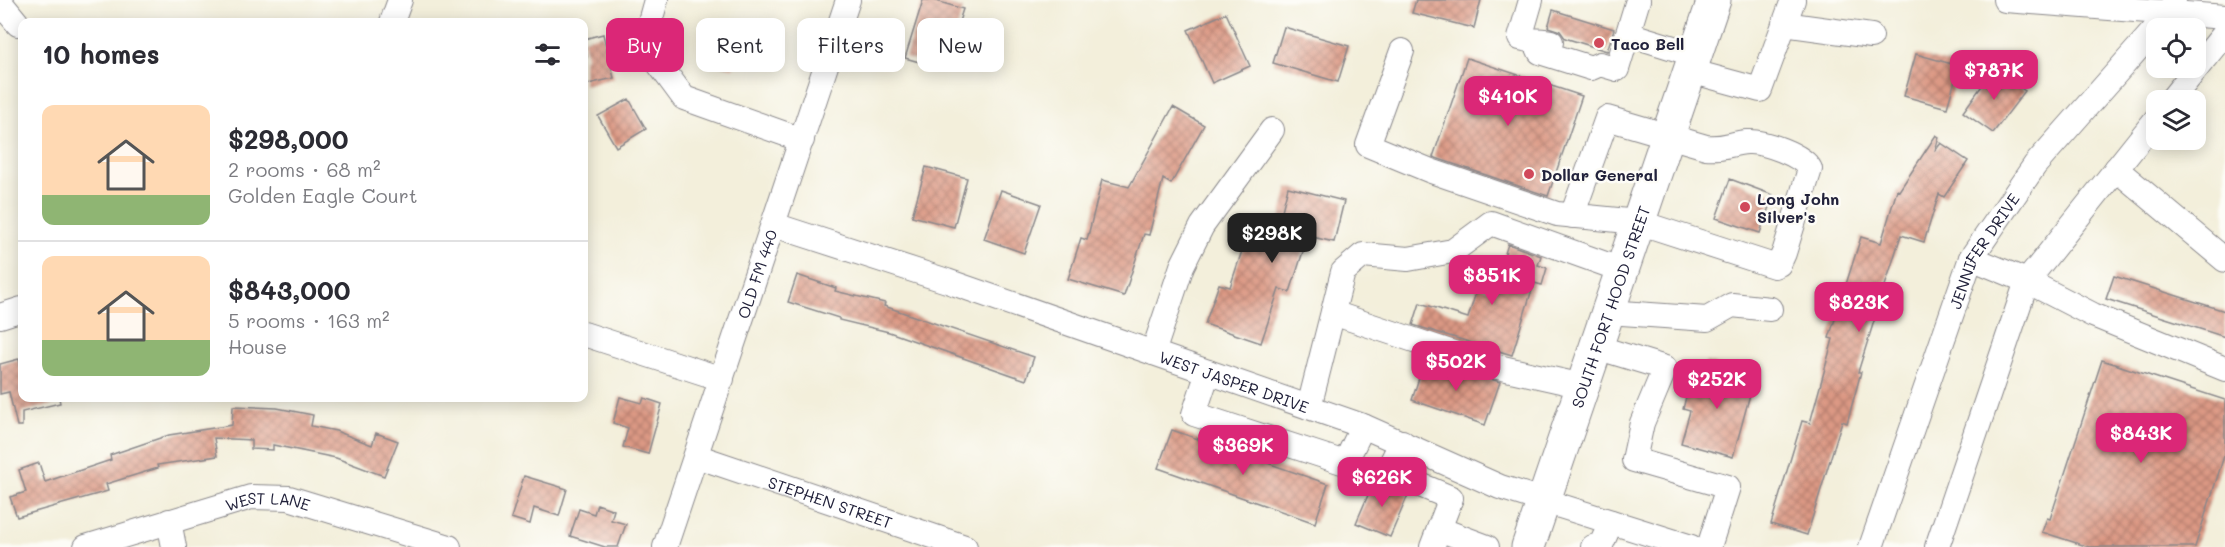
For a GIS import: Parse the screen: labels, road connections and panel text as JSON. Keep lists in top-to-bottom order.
{
  "streets": {
    "highway": ["SOUTH FORT HOOD STREET"],
    "street": [
      "JENNIFER DRIVE",
      "OLD FM 440",
      "WEST JASPER DRIVE",
      "STEPHEN STREET",
      "WEST LANE"
    ]
  },
  "crossings": [
    ["OLD FM 440", "WEST JASPER DRIVE"],
    ["OLD FM 440", "STEPHEN STREET"],
    ["SOUTH FORT HOOD STREET", "WEST JASPER DRIVE"]
  ],
  "places": ["Taco Bell", "Dollar General", "Long John Silver's"],
  "page": {
    "chip": [
      "Buy",
      "Rent",
      "Filters",
      "New"
    ],
    "heading": "10 homes",
    "price": [
      "$787K",
      "$410K",
      "$298K",
      "$851K",
      "$823K",
      "$502K",
      "$252K",
      "$843K",
      "$369K",
      "$626K"
    ],
    "list": [
      {
        "name": "$298,000",
        "note": "2 rooms · 68 m² · Golden Eagle Court"
      },
      {
        "name": "$843,000",
        "note": "5 rooms · 163 m² · House"
      }
    ]
  }
}
